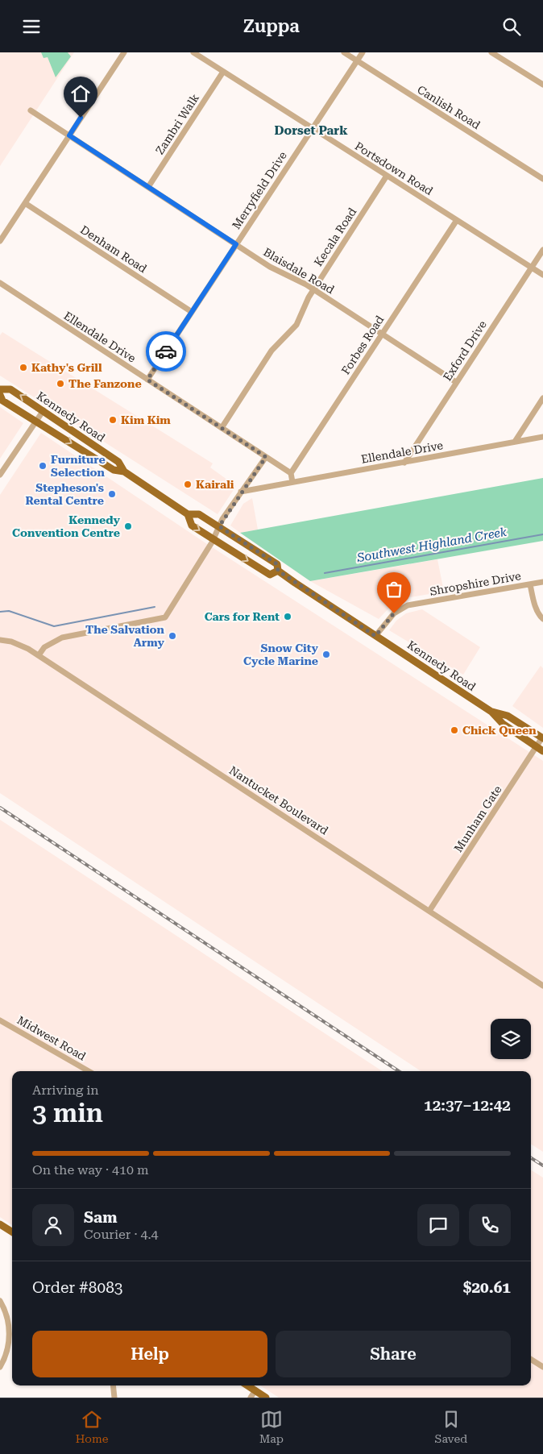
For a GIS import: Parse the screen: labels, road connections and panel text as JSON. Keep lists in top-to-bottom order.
{
  "streets": {
    "main road": ["Kennedy Road"],
    "street": [
      "Canlish Road",
      "Zambri Walk",
      "Portsdown Road",
      "Merryfield Drive",
      "Kecala Road",
      "Denham Road",
      "Blaisdale Road",
      "Ellendale Drive",
      "Forbes Road",
      "Exford Drive",
      "Shropshire Drive",
      "Nantucket Boulevard",
      "Munham Gate",
      "Midwest Road"
    ]
  },
  "crossings": [
    ["Canlish Road", "Merryfield Drive"],
    ["Zambri Walk", "Portsdown Road"],
    ["Zambri Walk", "Blaisdale Road"],
    ["Portsdown Road", "Merryfield Drive"],
    ["Portsdown Road", "Kecala Road"],
    ["Portsdown Road", "Forbes Road"],
    ["Portsdown Road", "Exford Drive"],
    ["Merryfield Drive", "Denham Road"],
    ["Merryfield Drive", "Blaisdale Road"],
    ["Merryfield Drive", "Ellendale Drive"],
    ["Kecala Road", "Blaisdale Road"],
    ["Kecala Road", "Ellendale Drive"],
    ["Blaisdale Road", "Forbes Road"],
    ["Blaisdale Road", "Exford Drive"],
    ["Ellendale Drive", "Forbes Road"],
    ["Ellendale Drive", "Exford Drive"],
    ["Kennedy Road", "Shropshire Drive"],
    ["Kennedy Road", "Munham Gate"],
    ["Nantucket Boulevard", "Munham Gate"]
  ],
  "districts": ["Dorset Park"],
  "water": ["Southwest Highland Creek"],
  "places": [
    "Kathy's Grill",
    "The Fanzone",
    "Kim Kim",
    "Furniture Selection",
    "Kairali",
    "Stepheson's Rental Centre",
    "Kennedy Convention Centre",
    "Cars for Rent",
    "The Salvation Army",
    "Snow City Cycle Marine",
    "Chick Queen"
  ],
  "page": {
    "header": "Zuppa",
    "heading": ["3 min", "Arriving in", "12:37–12:42"],
    "panel": [
      "Sam",
      "Courier · 4.4",
      "Order #8083",
      "$20.61"
    ],
    "bar": "On the way · 410 m",
    "buttons": ["Help", "Share"],
    "tabs": ["Home", "Map", "Saved"]
  }
}
